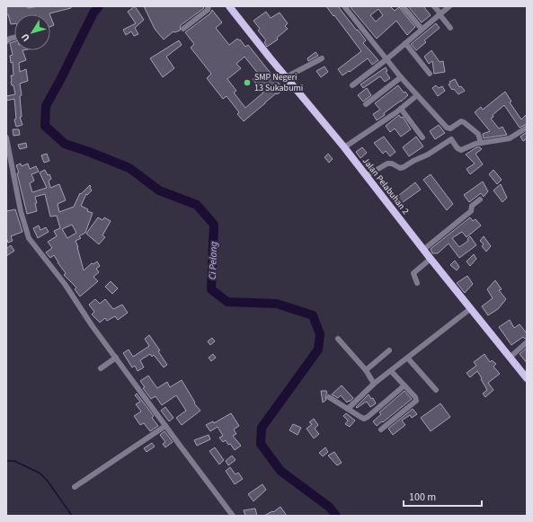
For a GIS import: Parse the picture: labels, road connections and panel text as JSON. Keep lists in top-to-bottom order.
{
  "streets": {
    "main road": ["Jalan Pelabuhan 2"]
  },
  "water": ["Ci Pelang"],
  "places": ["SMP Negeri 13 Sukabumi"],
  "scale_bar": "100 m",
  "north": "bottom left"
}
